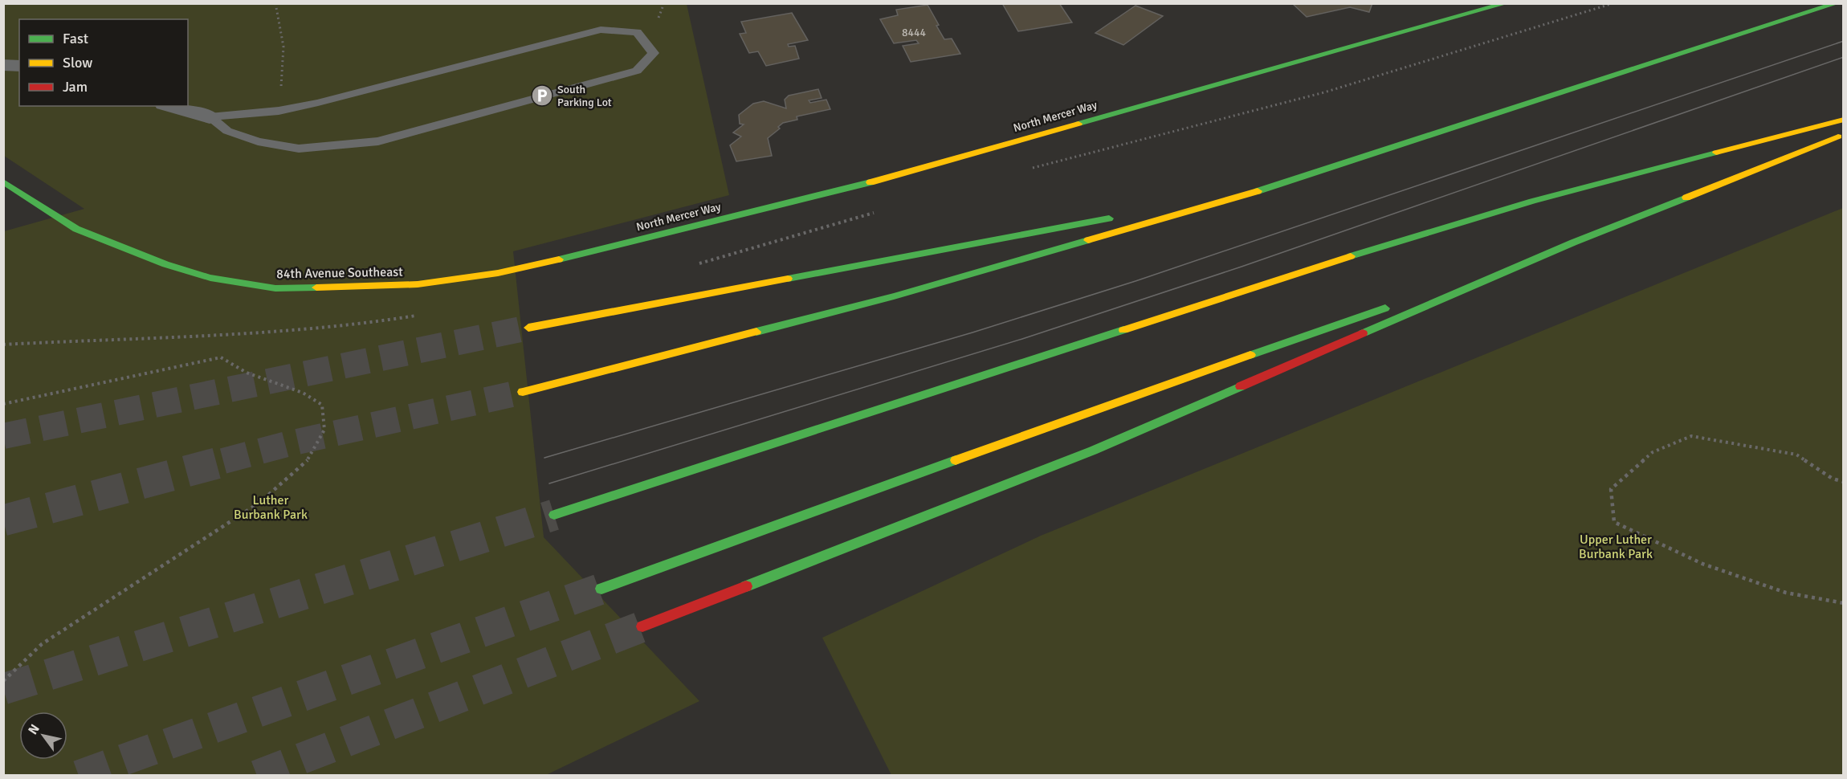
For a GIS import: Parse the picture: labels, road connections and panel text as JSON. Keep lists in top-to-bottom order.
{
  "streets": {
    "main road": ["North Mercer Way", "84th Avenue Southeast"]
  },
  "crossings": [
    ["North Mercer Way", "84th Avenue Southeast"]
  ],
  "parks": ["Luther Burbank Park", "Upper Luther Burbank Park"],
  "places": {
    "parking": ["South Parking Lot"]
  },
  "house_numbers": ["8444"],
  "legend": ["Fast", "Slow", "Jam"],
  "north": "top left"
}
